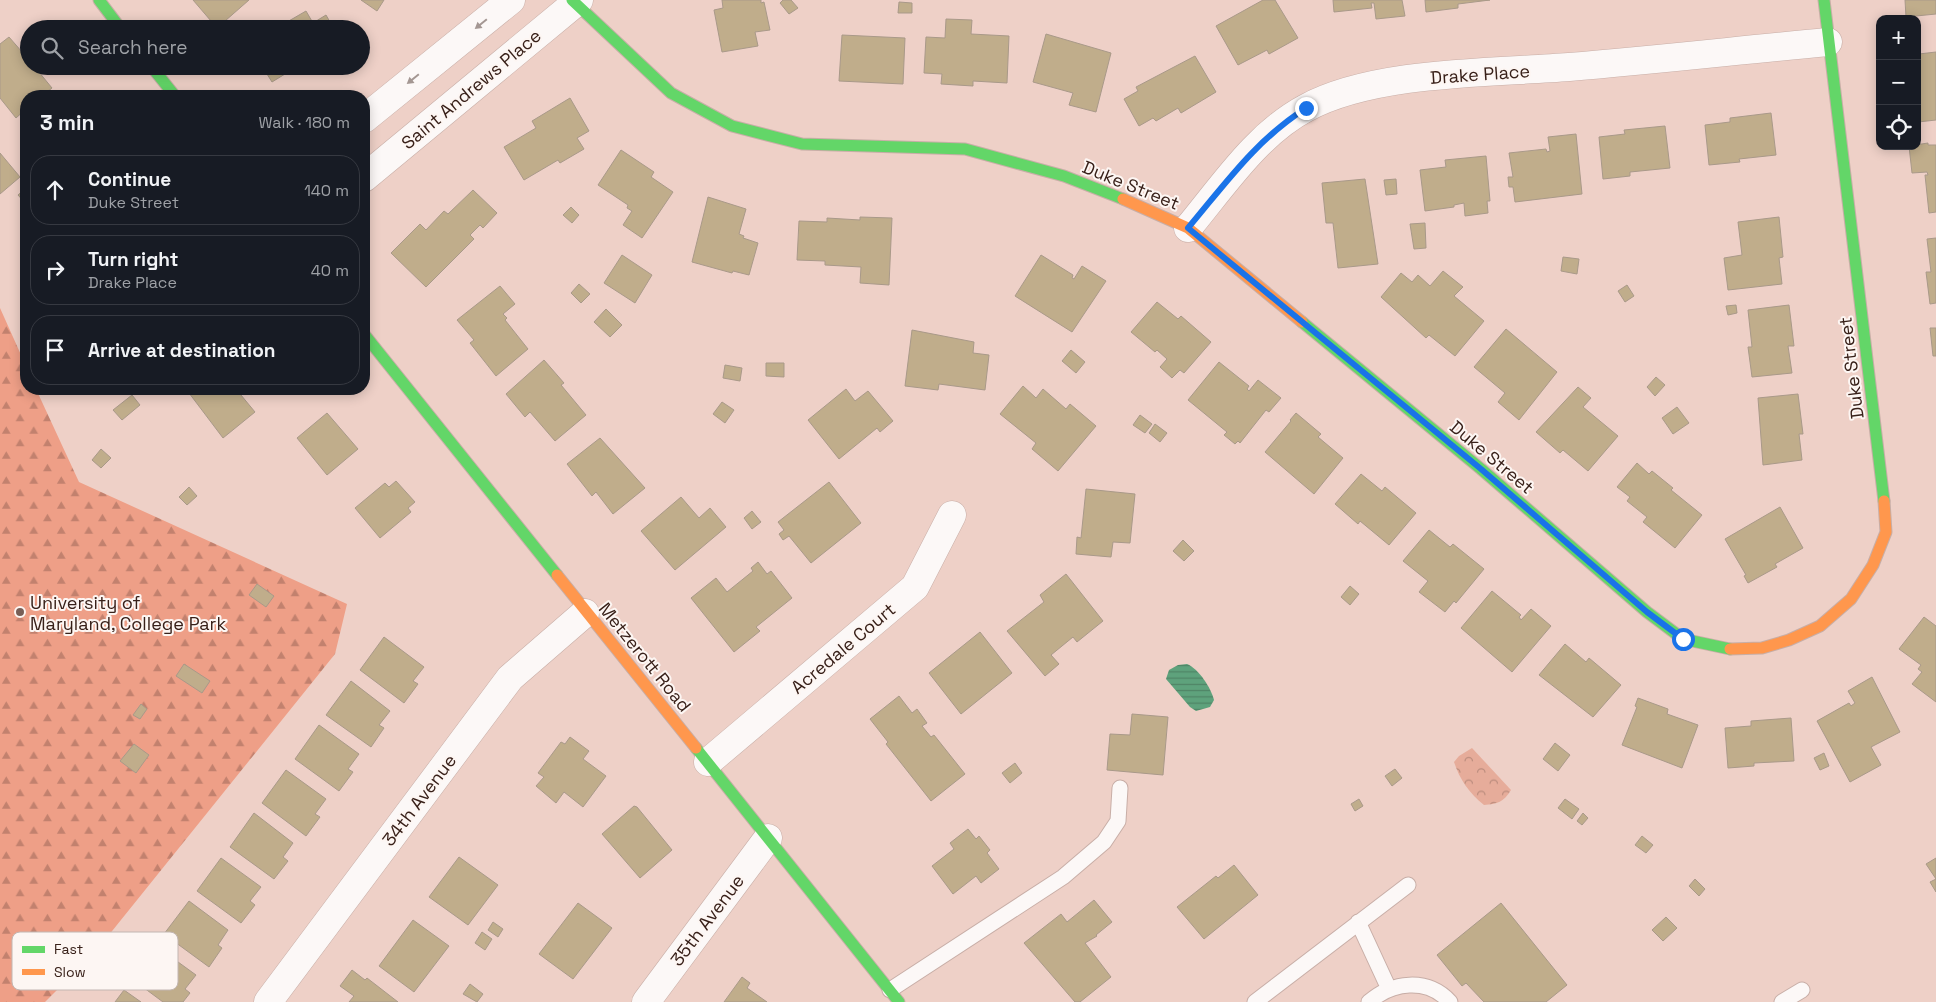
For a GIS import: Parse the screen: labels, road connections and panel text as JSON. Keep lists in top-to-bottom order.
{
  "streets": {
    "street": [
      "Drake Place",
      "Saint Andrews Place",
      "Duke Street",
      "Acredale Court",
      "Metzerott Road",
      "34th Avenue",
      "35th Avenue"
    ]
  },
  "crossings": [
    ["Drake Place", "Duke Street"],
    ["Saint Andrews Place", "Duke Street"],
    ["Acredale Court", "Metzerott Road"],
    ["Metzerott Road", "34th Avenue"],
    ["Metzerott Road", "35th Avenue"]
  ],
  "places": ["University of Maryland, College Park"],
  "legend": ["Fast", "Slow"],
  "page": {
    "map_buttons": ["+", "−"],
    "search": "Search here",
    "heading": ["3 min", "Walk · 180 m"],
    "list": [
      ["Continue", "Duke Street", "140 m"],
      ["Turn right", "Drake Place", "40 m"],
      "Arrive at destination"
    ]
  }
}
